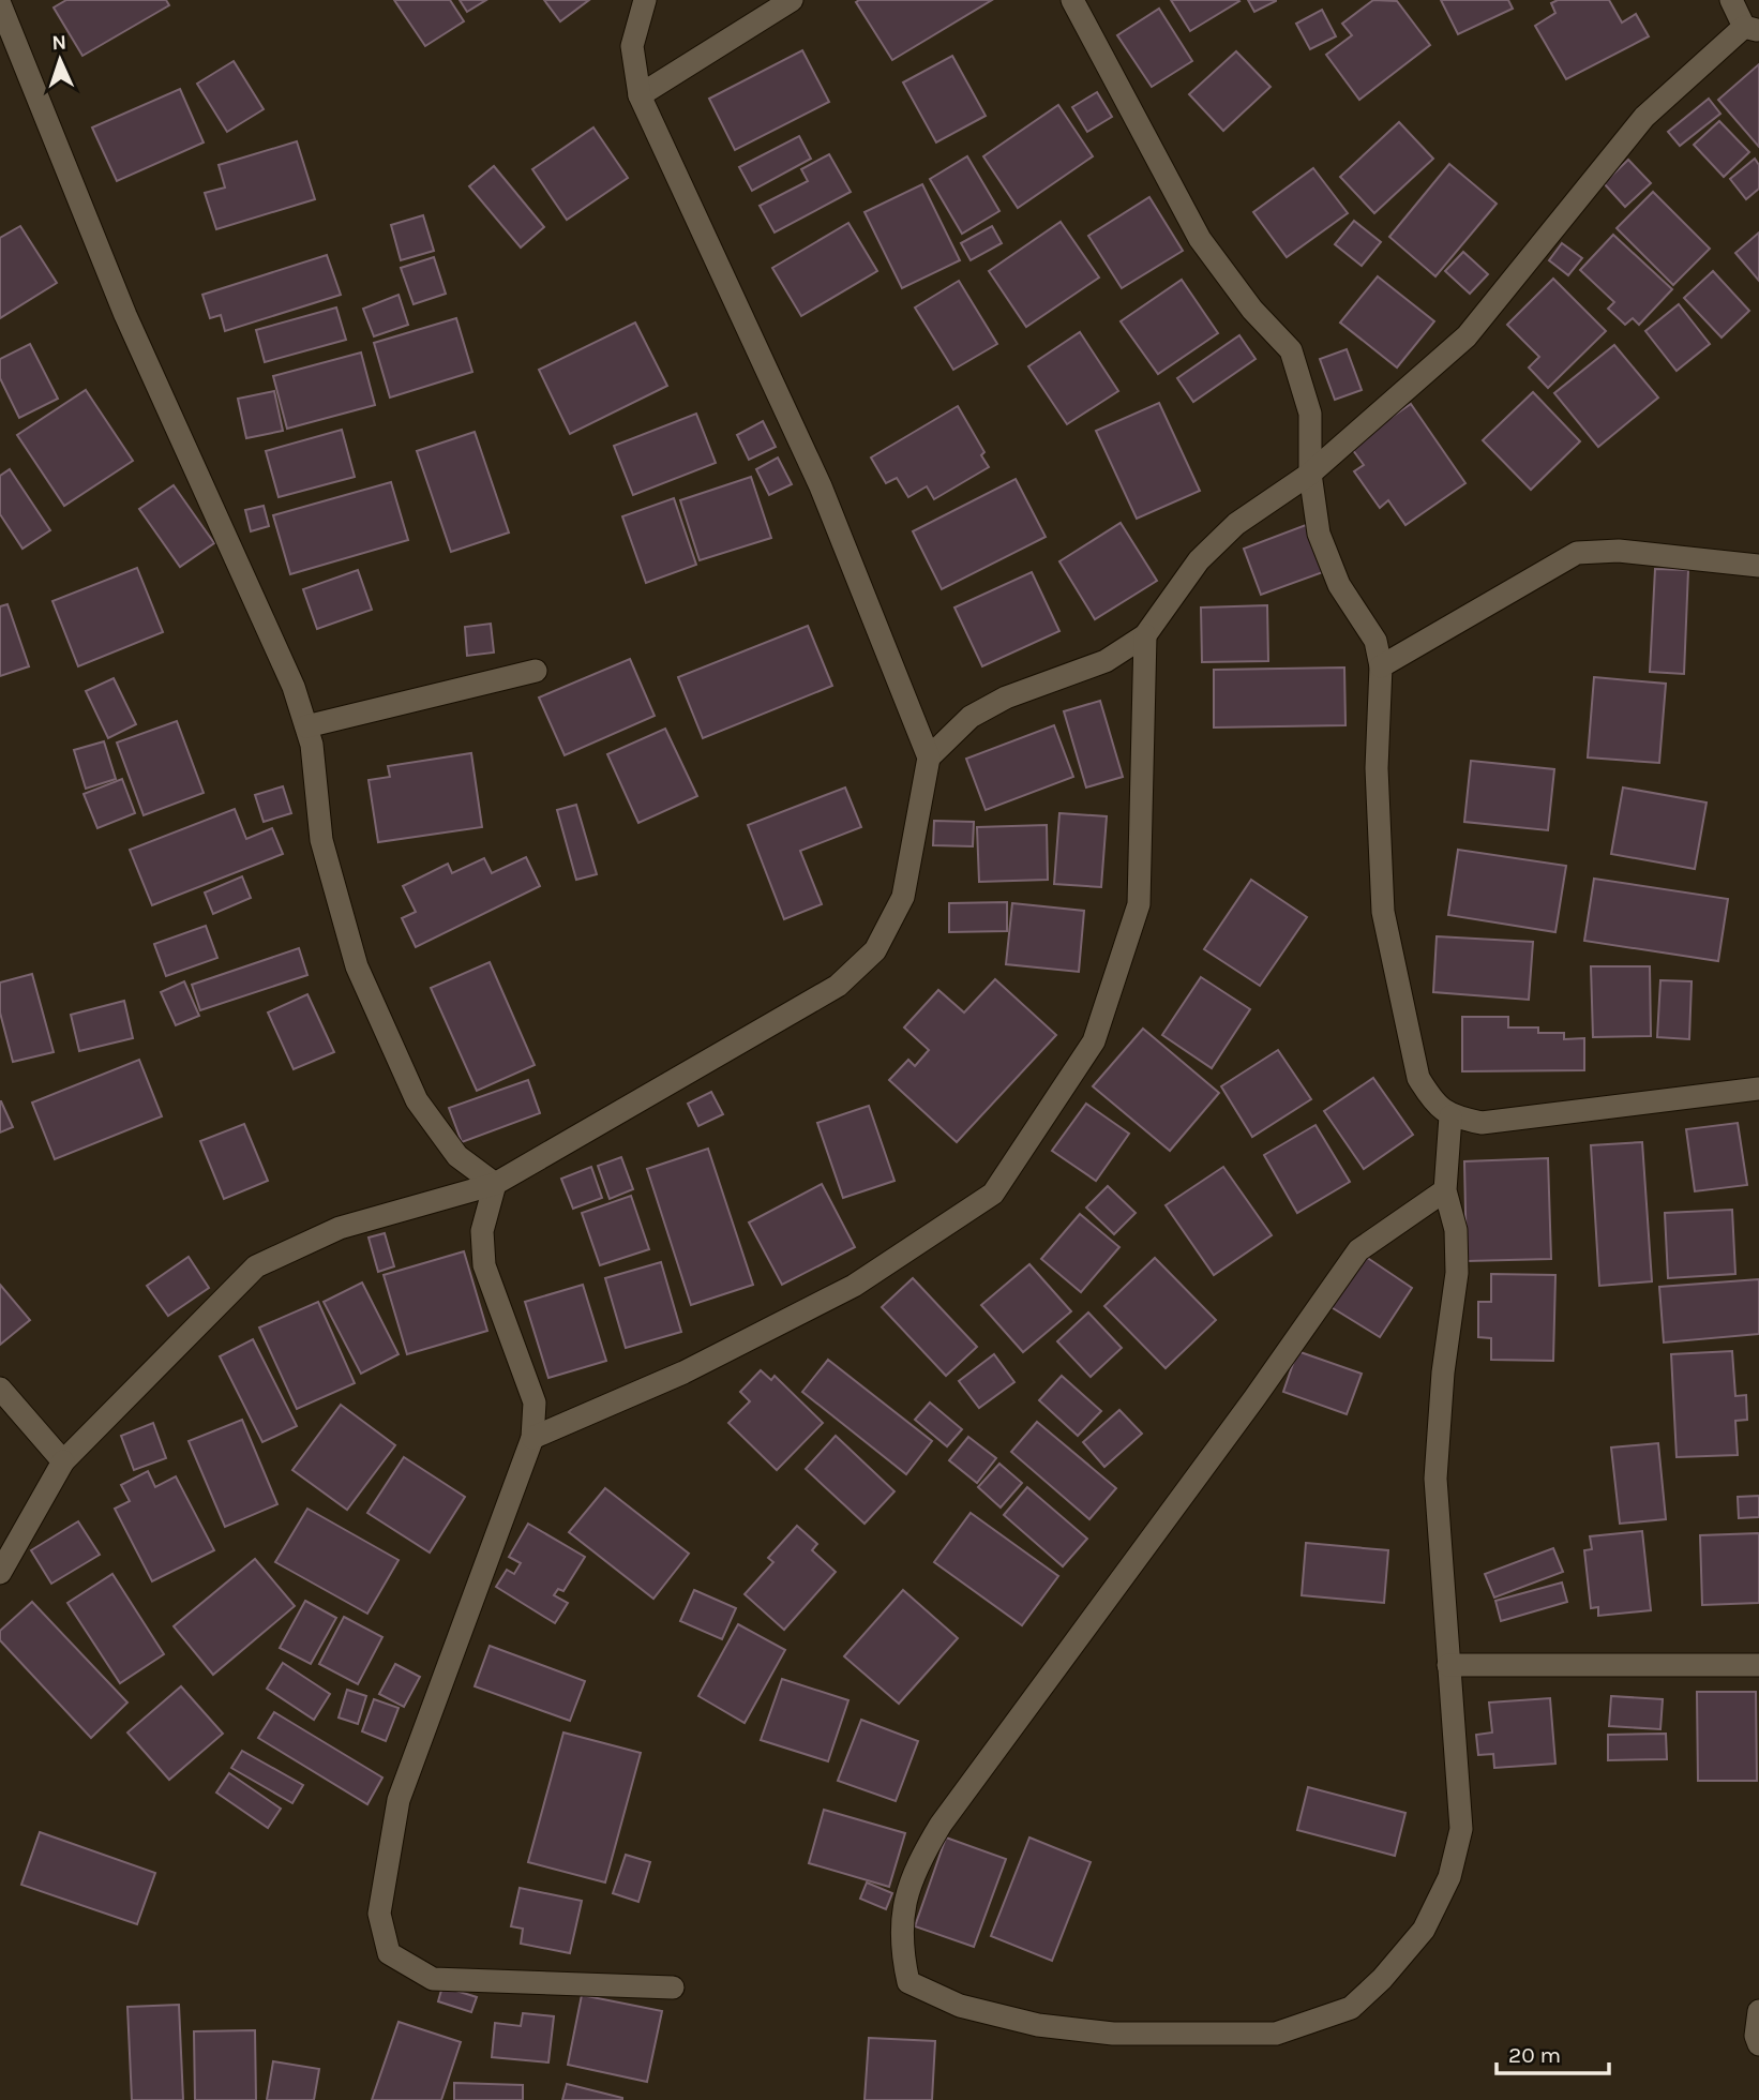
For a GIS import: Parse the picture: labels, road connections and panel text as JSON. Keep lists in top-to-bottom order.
{
  "scale_bar": "20 m",
  "north": "top"
}
